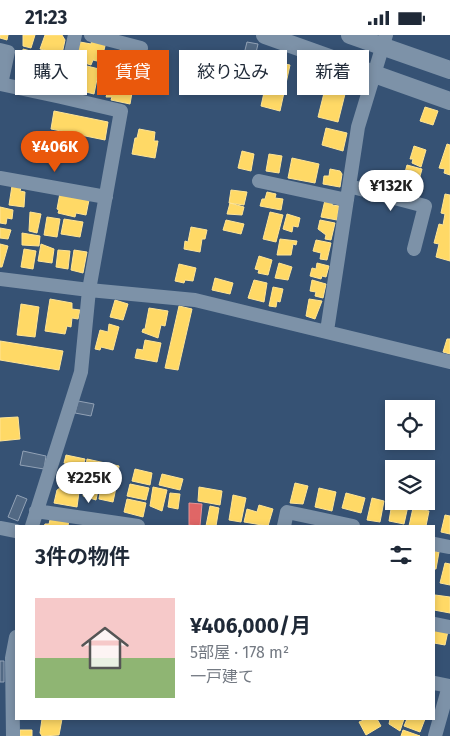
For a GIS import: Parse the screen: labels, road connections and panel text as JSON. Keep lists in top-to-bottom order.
{
  "page": {
    "status": "21:23",
    "chip": [
      "購入",
      "賃貸",
      "絞り込み",
      "新着"
    ],
    "price": ["¥406K", "¥132K", "¥225K"],
    "heading": "3件の物件",
    "list": [
      {
        "name": "¥406,000/月",
        "note": "5部屋 · 178 m² · 一戸建て"
      }
    ]
  }
}
